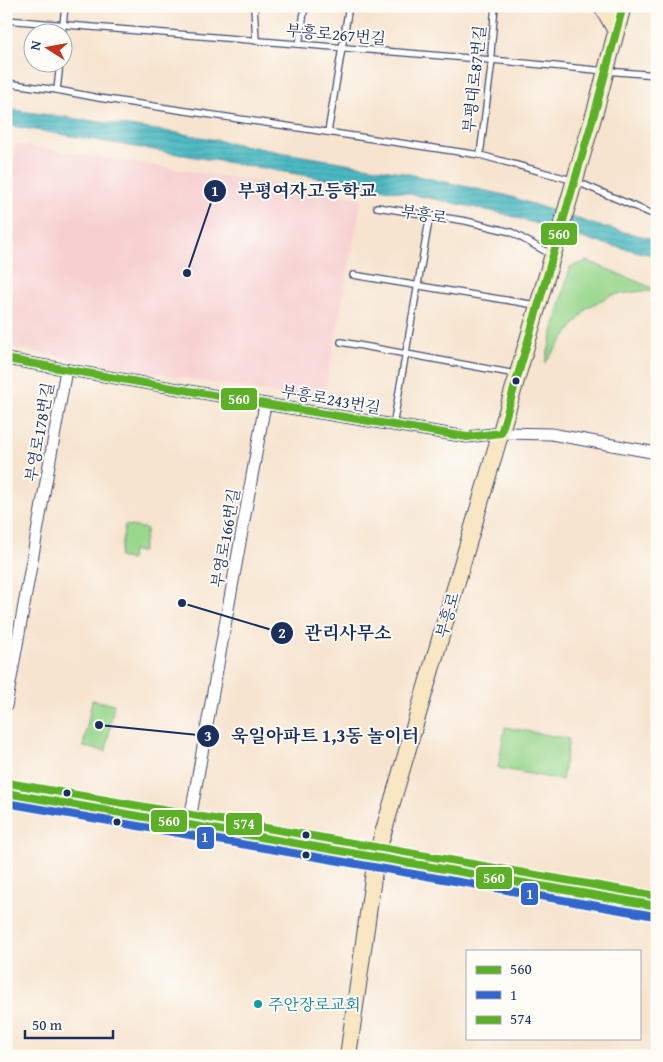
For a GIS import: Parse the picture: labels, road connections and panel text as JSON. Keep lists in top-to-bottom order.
{
  "streets": {
    "main road": ["부흥로"],
    "street": ["부흥로243번길", "부영로178번길", "부영로166번길"],
    "lane": ["부흥로267번길", "부평대로87번길"]
  },
  "crossings": [
    ["부흥로267번길", "부평대로87번길"],
    ["부흥로267번길", "부흥로"],
    ["부흥로", "부흥로243번길"],
    ["부흥로243번길", "부영로178번길"],
    ["부흥로243번길", "부영로166번길"]
  ],
  "places": [
    "부평여자고등학교",
    "관리사무소",
    "욱일아파트 1,3동 놀이터",
    "주안장로교회"
  ],
  "lines": ["transit line 560", "transit line 574", "transit line 1"],
  "legend": ["560", "1", "574"],
  "scale_bar": "50 m",
  "north": "left"
}
